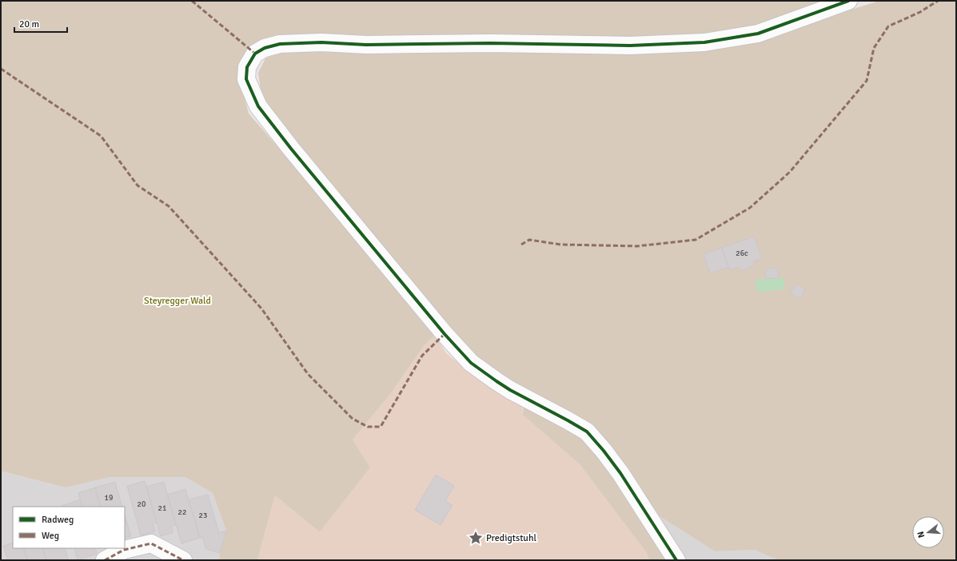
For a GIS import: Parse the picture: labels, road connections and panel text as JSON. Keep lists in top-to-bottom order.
{
  "parks": ["Steyregger Wald"],
  "places": {
    "place": ["Predigtstuhl"]
  },
  "house_numbers": [
    "26c",
    "19",
    "20",
    "21",
    "22",
    "23"
  ],
  "legend": ["Radweg", "Weg"],
  "scale_bar": "20 m",
  "north": "left"
}
